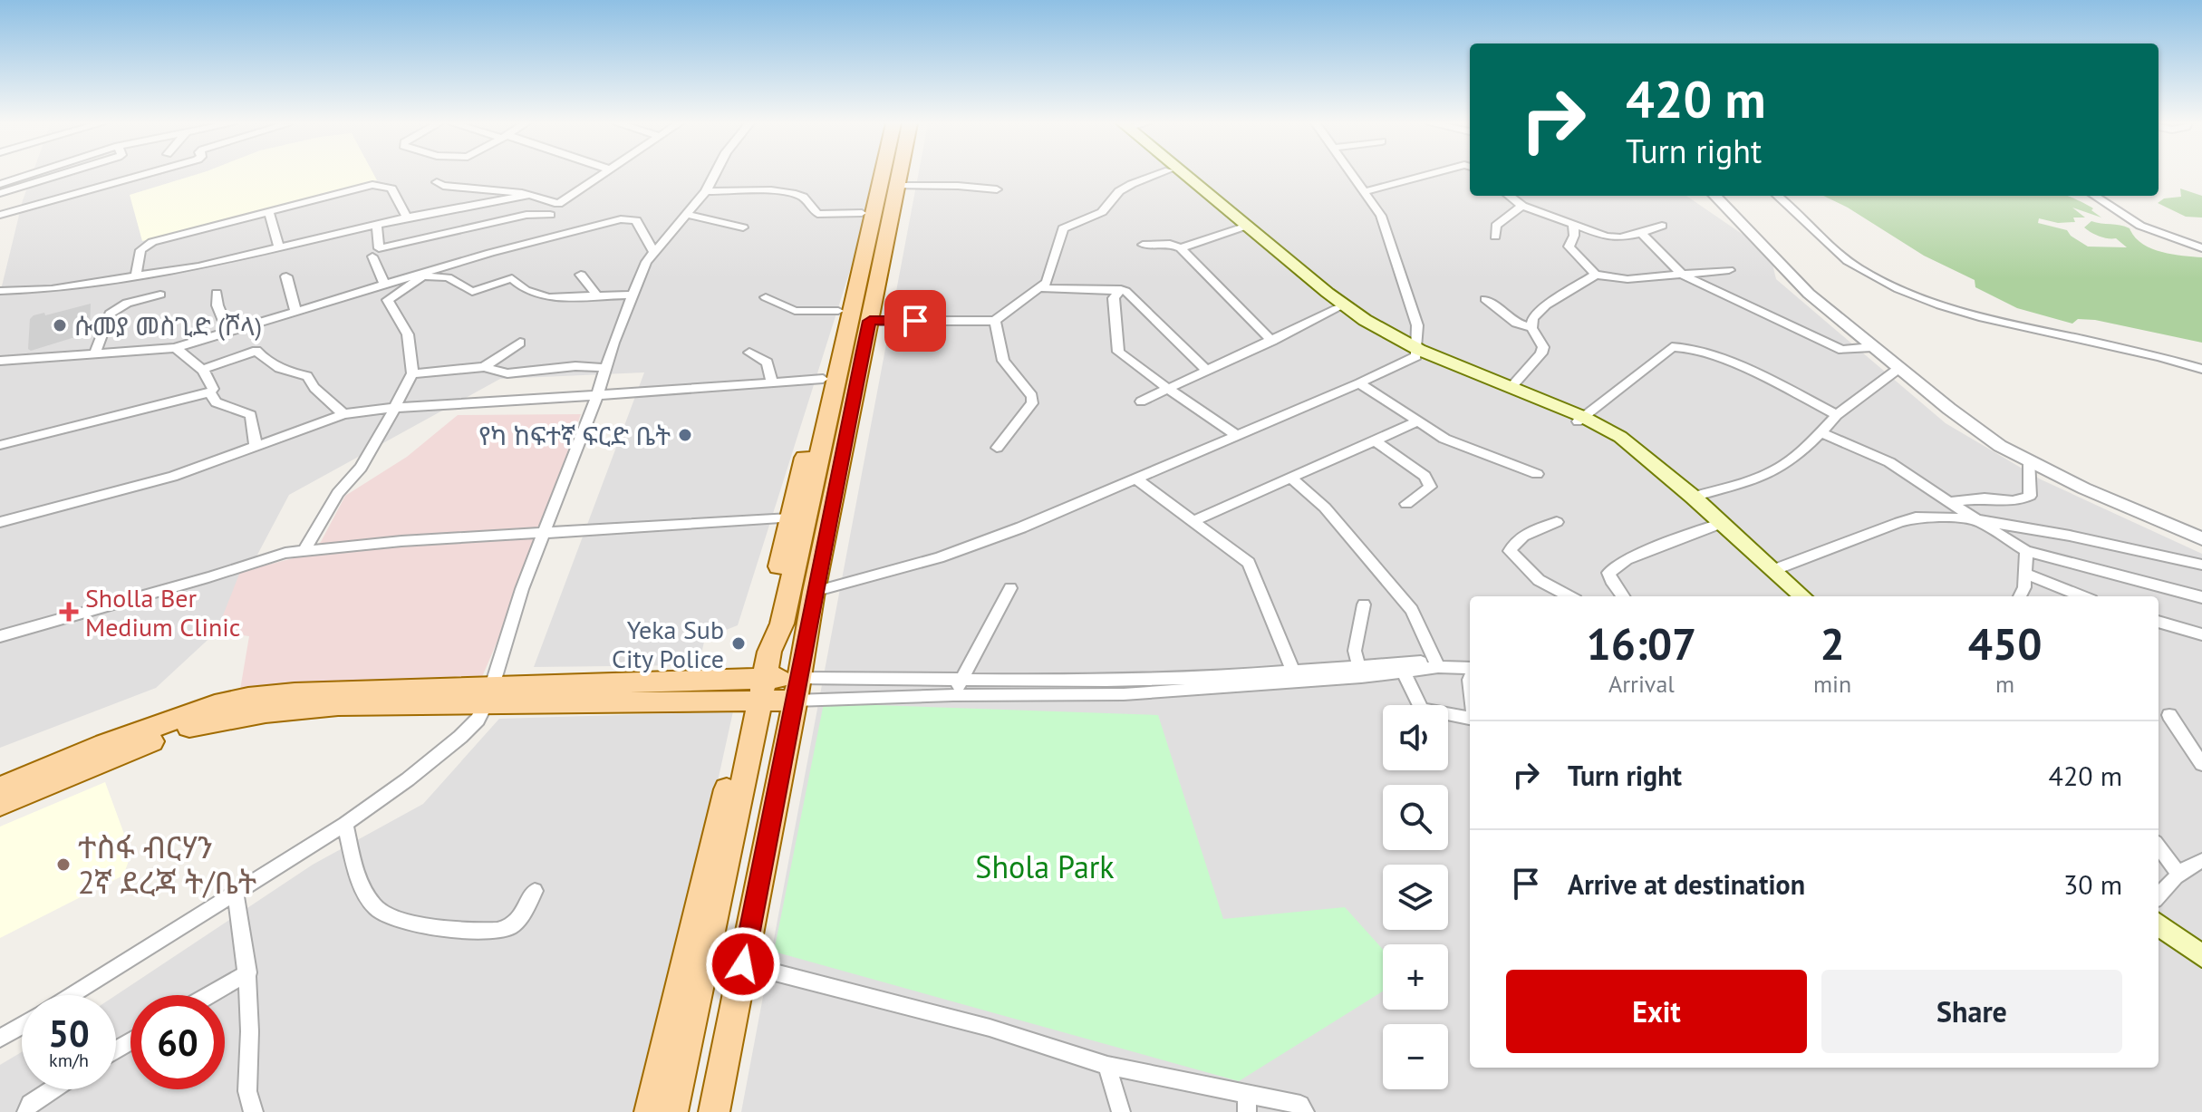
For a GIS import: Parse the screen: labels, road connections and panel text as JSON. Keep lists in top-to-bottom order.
{
  "parks": ["Shola Park"],
  "places": {
    "other": [
      "ሱመያ መስጊድ (ሾላ)",
      "የካ ከፍተኛ ፍርድ ቤት",
      "Yeka Sub City Police",
      "ተስፋ ብርሃን 2ኛ ደረጃ ት/ቤት"
    ],
    "health": ["Sholla Ber Medium Clinic"]
  },
  "page": {
    "turn": ["420 m", "Turn right"],
    "eta": [
      "16:07",
      "Arrival",
      "2",
      "min",
      "450",
      "m"
    ],
    "map_buttons": ["+", "−"],
    "list": [
      {
        "name": "Turn right",
        "value": "420 m"
      },
      {
        "name": "Arrive at destination",
        "value": "30 m"
      }
    ],
    "buttons": ["Exit", "Share"],
    "speed": "50 km/h",
    "limit": "60"
  }
}
